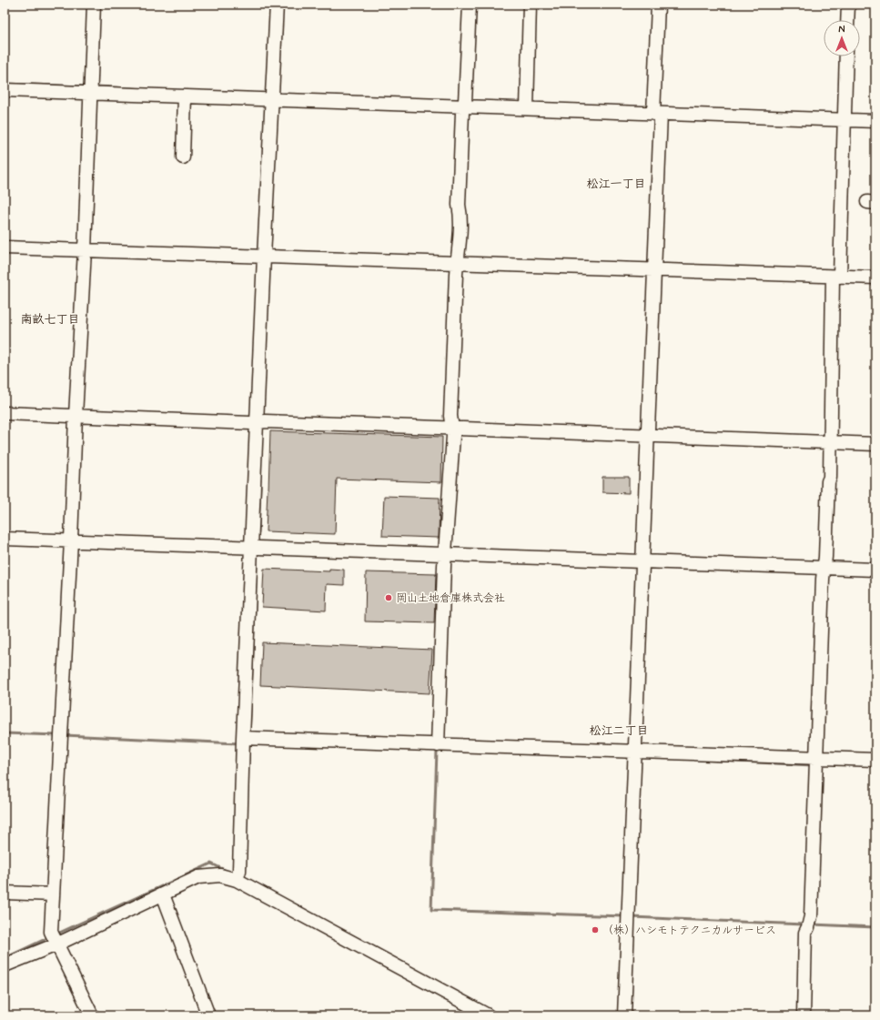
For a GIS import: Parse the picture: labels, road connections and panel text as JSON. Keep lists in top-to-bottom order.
{
  "districts": ["松江一丁目", "南畝七丁目", "松江二丁目"],
  "places": ["岡山土地倉庫株式会社", "（株）ハシモトテクニカルサービス"],
  "north": "top"
}
